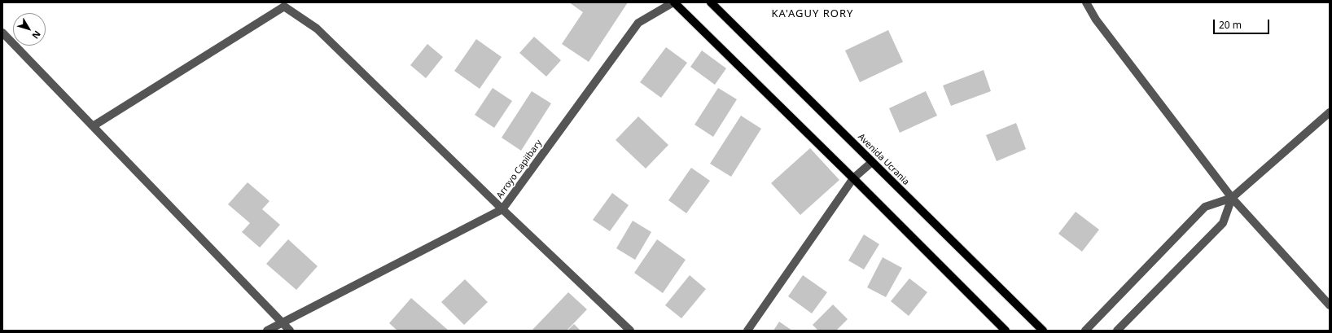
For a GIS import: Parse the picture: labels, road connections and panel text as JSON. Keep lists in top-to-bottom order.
{
  "streets": {
    "main road": ["Avenida Ucrania"],
    "street": ["Arroyo Capiibary"]
  },
  "districts": ["KA'AGUY RORY"],
  "scale_bar": "20 m",
  "north": "bottom right"
}
